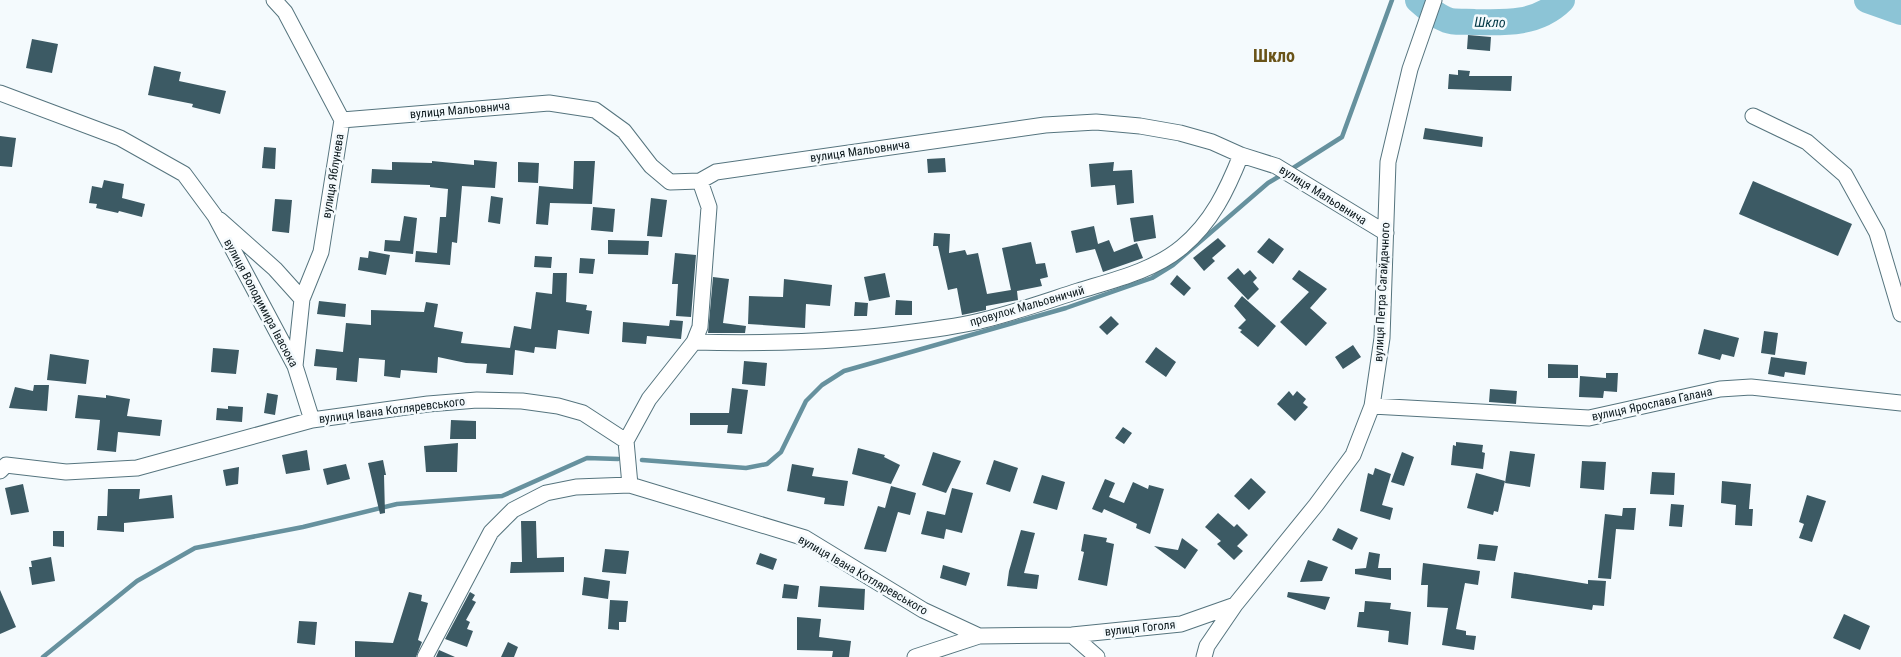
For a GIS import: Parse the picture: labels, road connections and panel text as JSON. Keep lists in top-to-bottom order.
{
  "streets": {
    "street": [
      "вулиця Мальовнича",
      "вулиця Яблунева",
      "вулиця Петра Сагайдачного",
      "вулиця Володимира Івасюка",
      "провулок Мальовничий",
      "вулиця Ярослава Галана",
      "вулиця Івана Котляревського",
      "вулиця Гоголя"
    ]
  },
  "crossings": [
    ["вулиця Мальовнича", "вулиця Яблунева"],
    ["вулиця Мальовнича", "вулиця Петра Сагайдачного"],
    ["вулиця Мальовнича", "провулок Мальовничий"],
    ["вулиця Яблунева", "вулиця Володимира Івасюка"],
    ["вулиця Петра Сагайдачного", "вулиця Ярослава Галана"],
    ["вулиця Петра Сагайдачного", "вулиця Гоголя"],
    ["вулиця Володимира Івасюка", "вулиця Івана Котляревського"],
    ["вулиця Івана Котляревського", "вулиця Гоголя"]
  ],
  "districts": ["Шкло"],
  "water": ["Шкло"]
}
